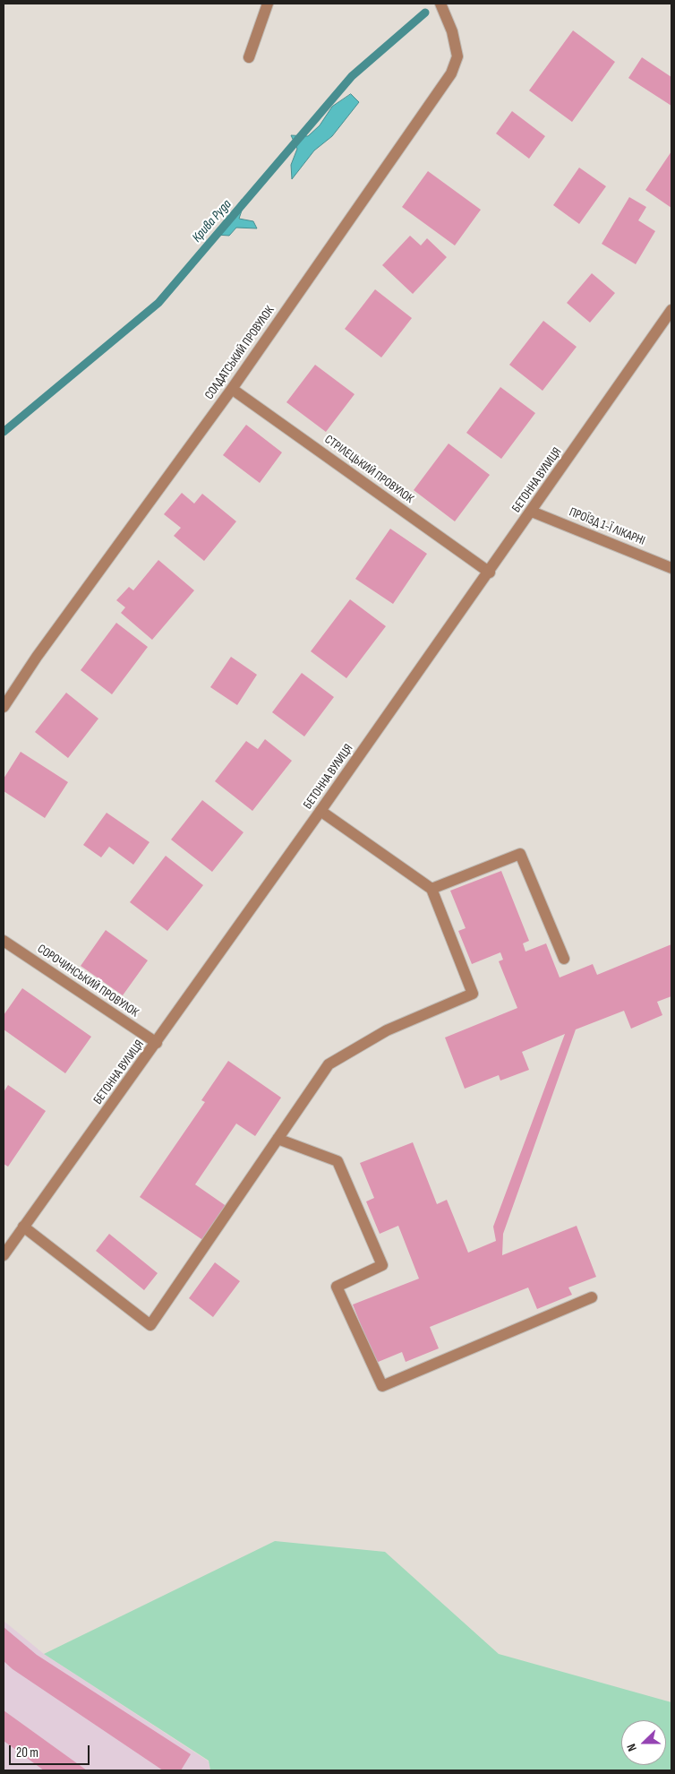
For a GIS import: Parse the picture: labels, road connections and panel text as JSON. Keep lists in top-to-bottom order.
{
  "streets": {
    "street": [
      "СОЛДАТСЬКИЙ ПРОВУЛОК",
      "СТРІЛЕЦЬКИЙ ПРОВУЛОК",
      "БЕТОННА ВУЛИЦЯ",
      "ПРОЇЗД 1-Ї ЛІКАРНІ",
      "СОРОЧИНСЬКИЙ ПРОВУЛОК"
    ]
  },
  "crossings": [
    ["СОЛДАТСЬКИЙ ПРОВУЛОК", "СТРІЛЕЦЬКИЙ ПРОВУЛОК"],
    ["СТРІЛЕЦЬКИЙ ПРОВУЛОК", "БЕТОННА ВУЛИЦЯ"],
    ["БЕТОННА ВУЛИЦЯ", "ПРОЇЗД 1-Ї ЛІКАРНІ"],
    ["БЕТОННА ВУЛИЦЯ", "СОРОЧИНСЬКИЙ ПРОВУЛОК"]
  ],
  "water": ["Крива Руда"],
  "scale_bar": "20 m",
  "north": "left"
}
